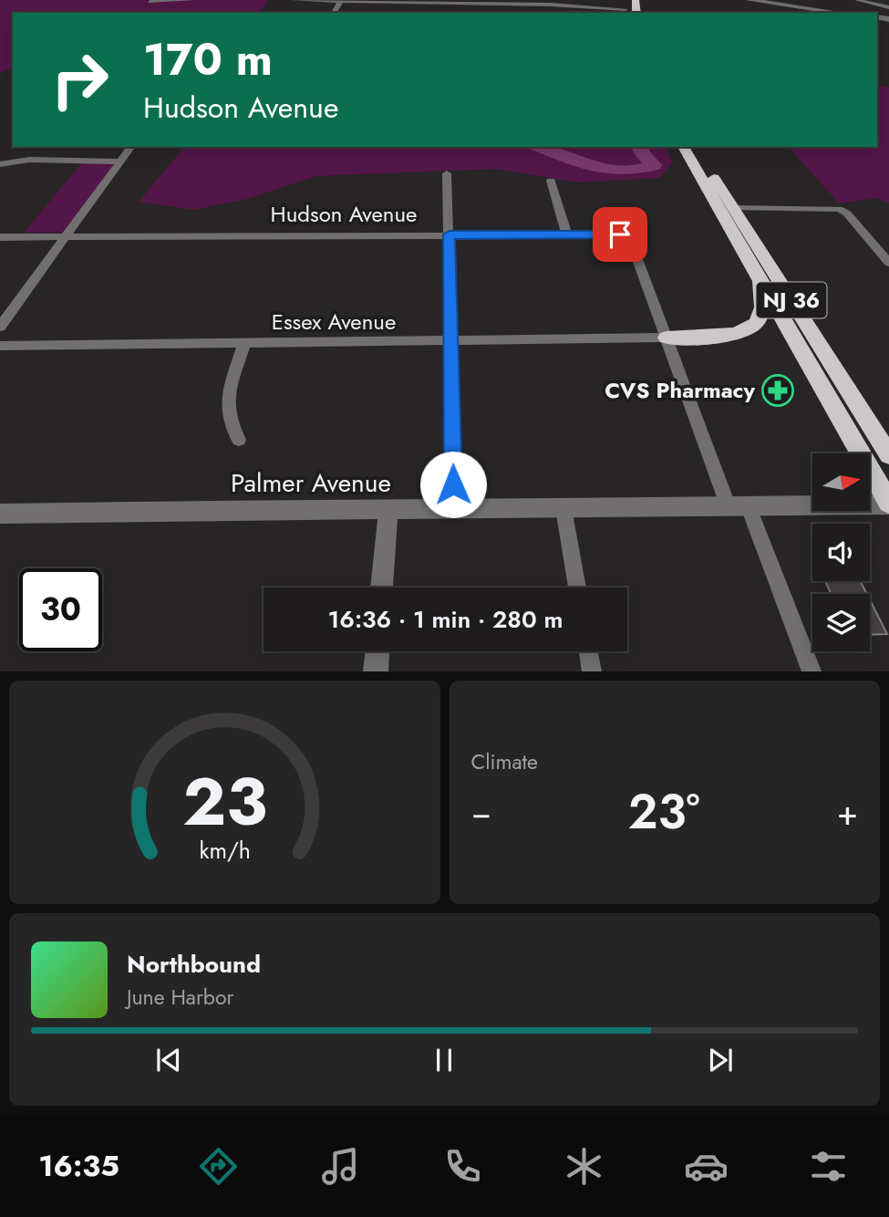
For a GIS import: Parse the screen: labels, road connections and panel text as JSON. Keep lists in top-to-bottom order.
{
  "streets": {
    "highway": ["NJ 36"],
    "street": ["Hudson Avenue", "Essex Avenue", "Palmer Avenue"]
  },
  "crossings": [
    ["Hudson Avenue", "Essex Avenue"],
    ["Hudson Avenue", "Palmer Avenue"],
    ["NJ 36", "Palmer Avenue"]
  ],
  "places": {
    "pharmacy": ["CVS Pharmacy"]
  },
  "north": "right",
  "page": {
    "turn": ["170 m", "Hudson Avenue"],
    "limit": "30",
    "trip": "16:36 · 1 min · 280 m",
    "tile": "Climate",
    "heat": ["−", "23°", "+"],
    "song": ["Northbound", "June Harbor"],
    "tabs": "16:35",
    "gauge": ["23", "km/h"]
  }
}
